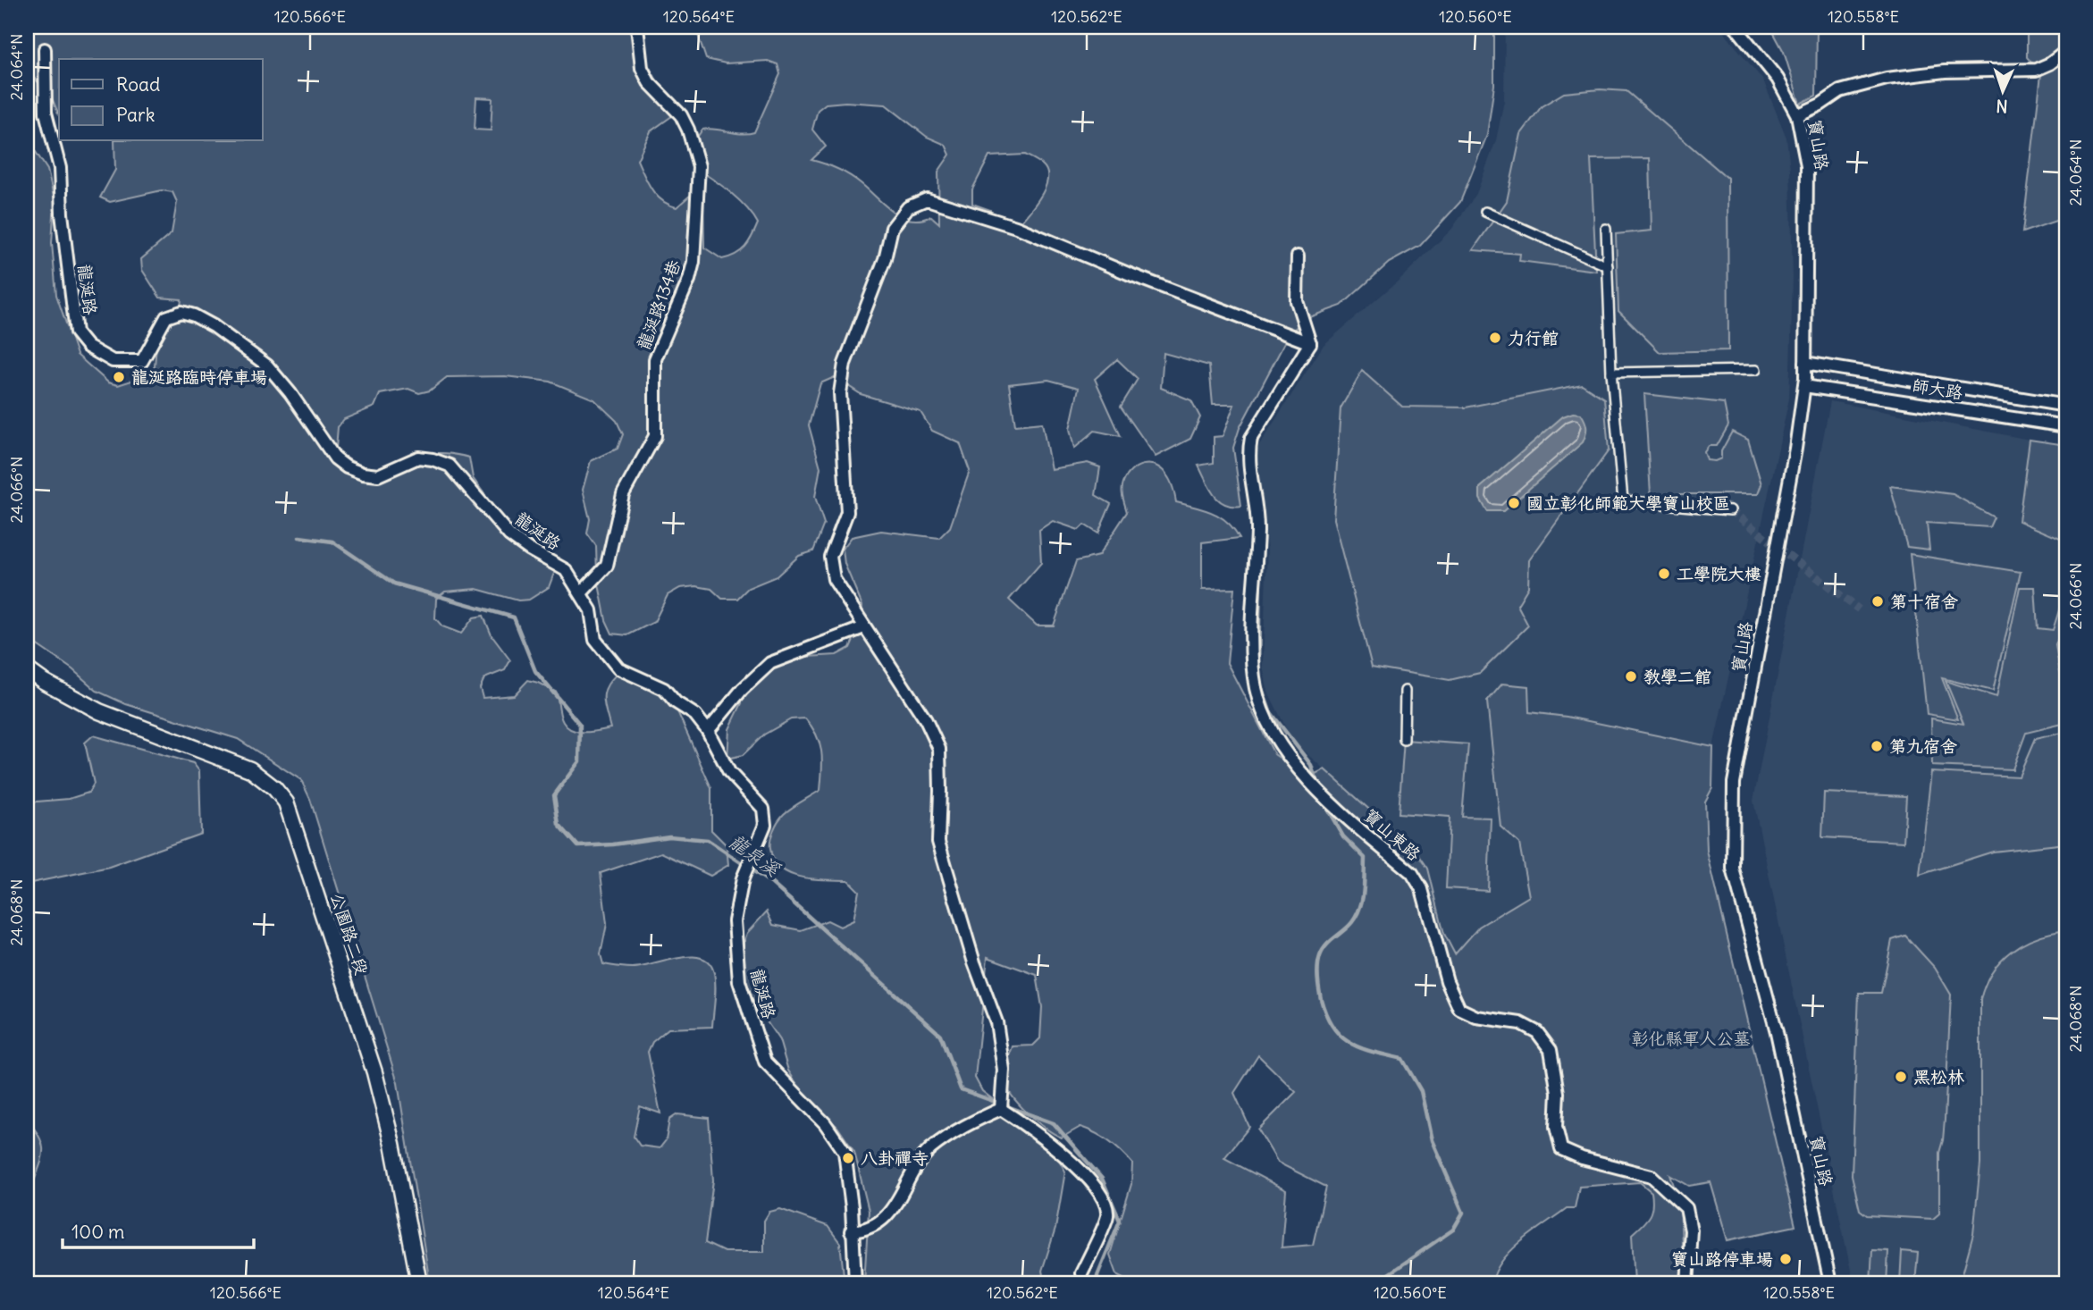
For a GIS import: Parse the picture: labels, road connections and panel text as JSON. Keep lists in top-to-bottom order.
{
  "streets": {
    "main road": ["公園路二段"],
    "street": [
      "寶山路",
      "龍涎路",
      "龍涎路134巷",
      "師大路",
      "寶山東路"
    ]
  },
  "crossings": [
    ["寶山路", "師大路"],
    ["龍涎路", "龍涎路134巷"]
  ],
  "water": ["龍泉溪"],
  "parks": ["彰化縣軍人公墓"],
  "places": [
    "力行館",
    "龍涎路臨時停車場",
    "國立彰化師範大學寶山校區",
    "工學院大樓",
    "第十宿舍",
    "教學二館",
    "第九宿舍",
    "黑松林",
    "八卦禪寺",
    "寶山路停車場"
  ],
  "legend": ["Road", "Park"],
  "scale_bar": "100 m",
  "north": "bottom",
  "coordinates": [
    "120.566°E",
    "120.564°E",
    "120.562°E",
    "120.560°E",
    "120.558°E",
    "24.064°N",
    "24.066°N",
    "24.068°N"
  ]
}
